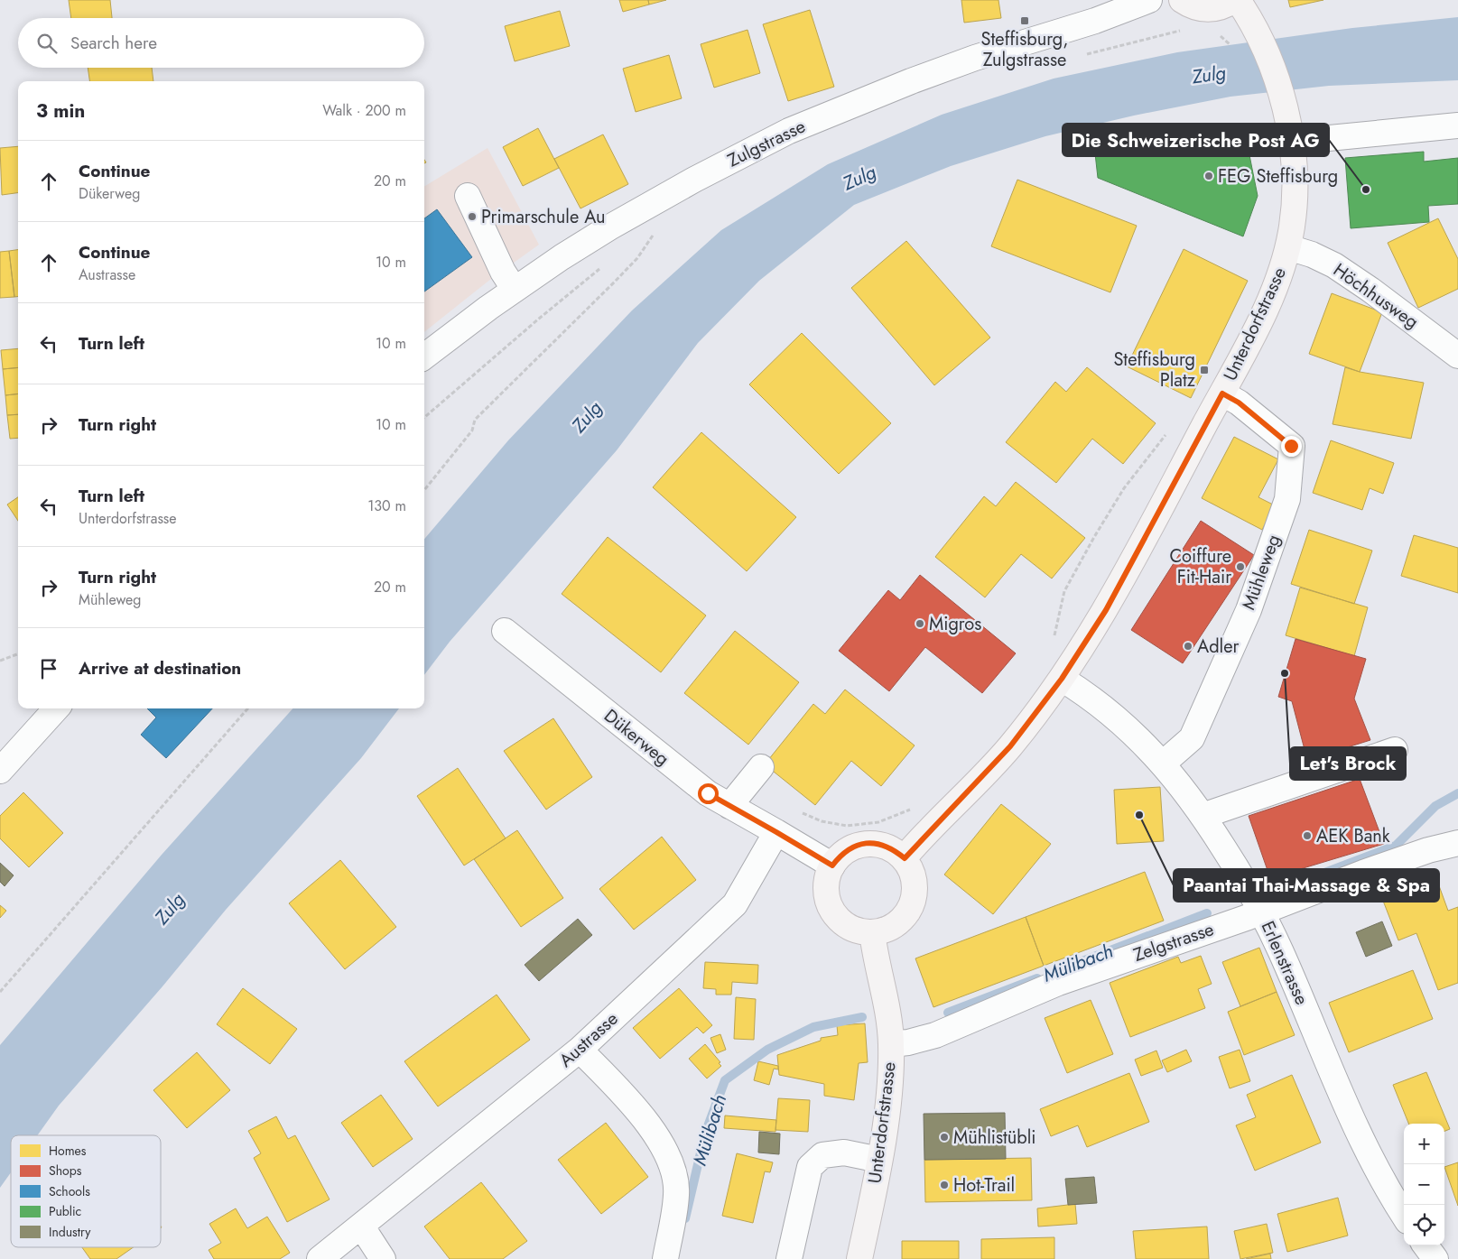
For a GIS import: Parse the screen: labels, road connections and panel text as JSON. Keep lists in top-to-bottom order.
{
  "streets": {
    "main road": ["Unterdorfstrasse"],
    "street": [
      "Zulgstrasse",
      "Höchhusweg",
      "Mühleweg",
      "Dükerweg",
      "Zelgstrasse",
      "Erlenstrasse",
      "Austrasse"
    ]
  },
  "crossings": [
    ["Höchhusweg", "Unterdorfstrasse"],
    ["Unterdorfstrasse", "Mühleweg"],
    ["Unterdorfstrasse", "Zelgstrasse"],
    ["Unterdorfstrasse", "Erlenstrasse"],
    ["Mühleweg", "Erlenstrasse"],
    ["Dükerweg", "Austrasse"],
    ["Zelgstrasse", "Erlenstrasse"]
  ],
  "water": ["Zulg", "Mülibach"],
  "places": {
    "transit": ["Steffisburg, Zulgstrasse", "Steffisburg Platz"],
    "other": [
      "FEG Steffisburg",
      "Die Schweizerische Post AG",
      "Primarschule Au",
      "Coiffure Fit-Hair",
      "Migros",
      "Adler",
      "Let's Brock",
      "Paantai Thai-Massage & Spa",
      "AEK Bank",
      "Mühlistübli",
      "Hot-Trail"
    ]
  },
  "legend": [
    "Homes",
    "Shops",
    "Schools",
    "Public",
    "Industry"
  ],
  "page": {
    "search": "Search here",
    "heading": ["3 min", "Walk · 200 m"],
    "list": [
      ["Continue", "Dükerweg", "20 m"],
      ["Continue", "Austrasse", "10 m"],
      ["Turn left", "10 m"],
      ["Turn right", "10 m"],
      ["Turn left", "Unterdorfstrasse", "130 m"],
      ["Turn right", "Mühleweg", "20 m"],
      "Arrive at destination"
    ],
    "map_buttons": ["+", "−"]
  }
}
